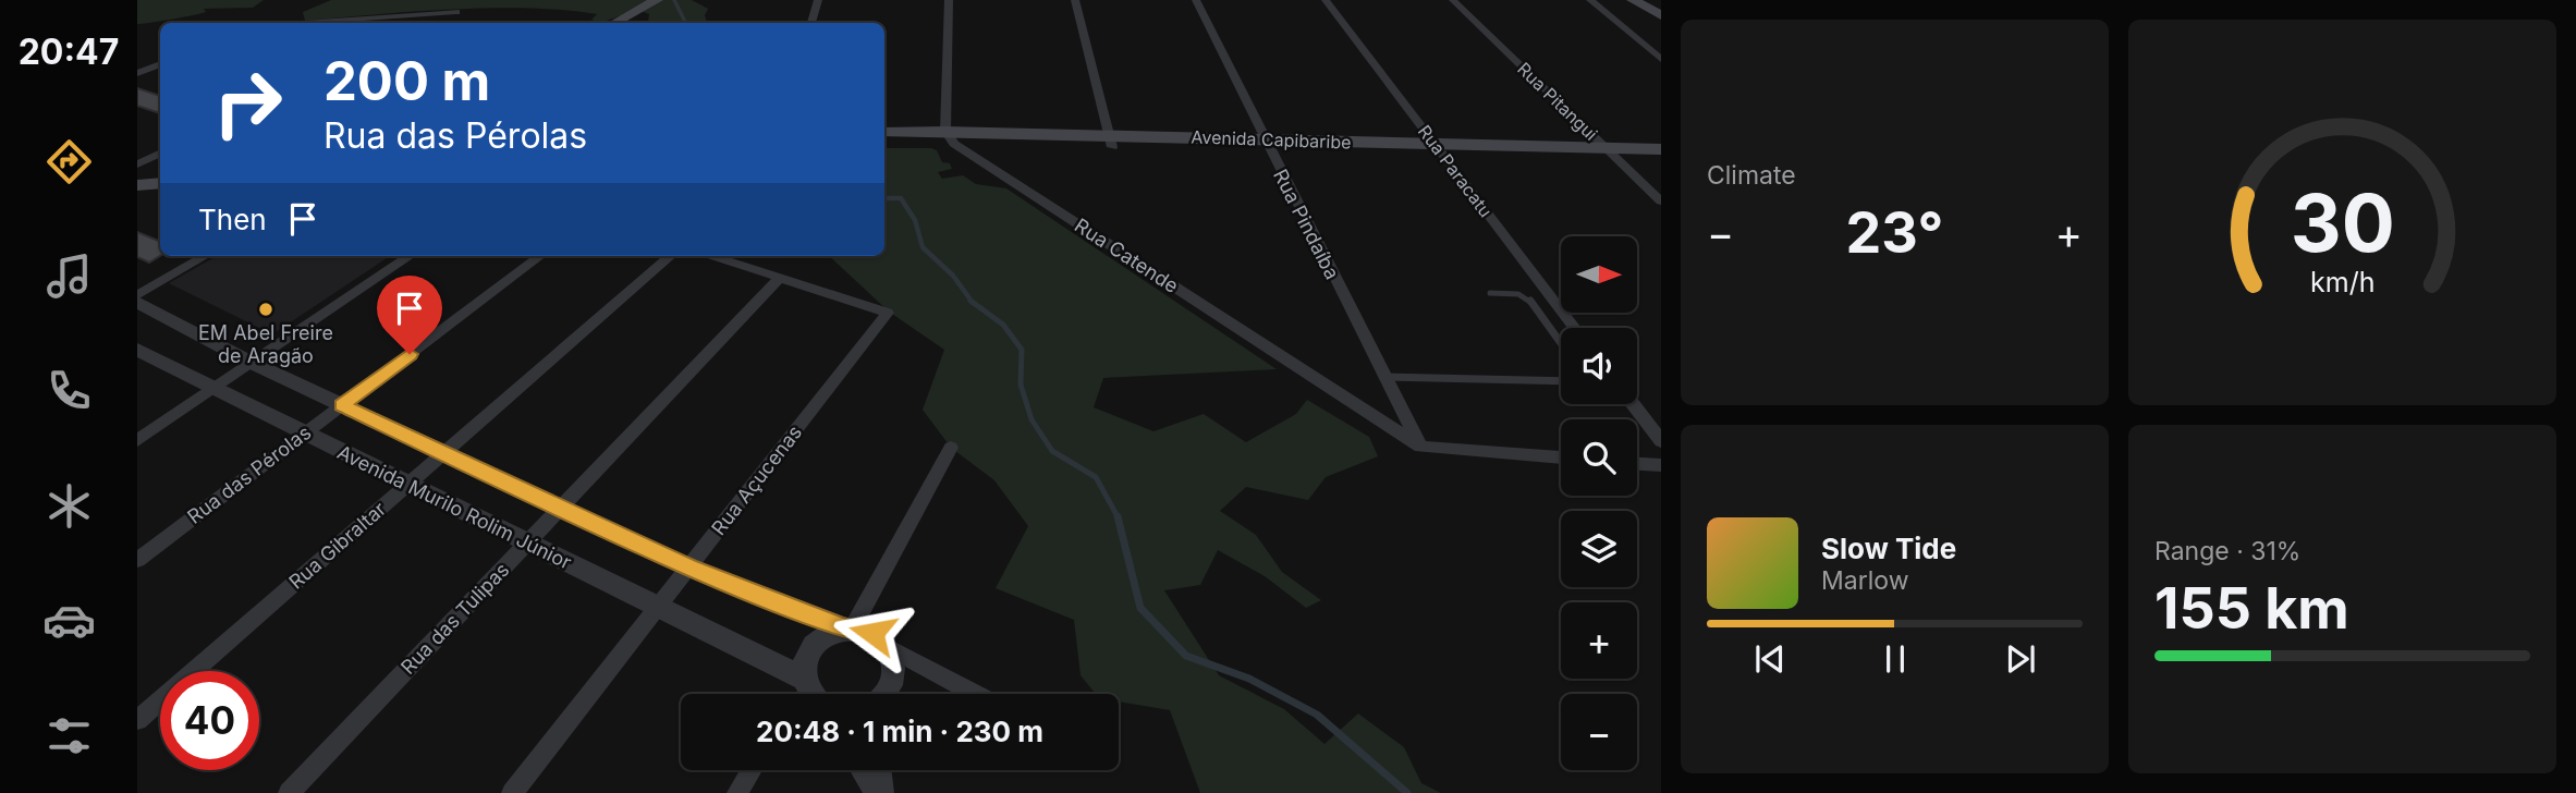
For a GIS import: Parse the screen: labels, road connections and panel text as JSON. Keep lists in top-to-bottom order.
{
  "streets": {
    "main road": ["Avenida Capibaribe"],
    "street": [
      "Rua Pitangui",
      "Rua Paracatu",
      "Rua Pindaíba",
      "Rua Catende",
      "Rua das Pérolas",
      "Rua Açucenas",
      "Avenida Murilo Rolim Júnior",
      "Rua Gibraltar",
      "Rua das Tulipas"
    ]
  },
  "crossings": [
    ["Rua Pitangui", "Avenida Capibaribe"],
    ["Avenida Capibaribe", "Rua Paracatu"],
    ["Avenida Capibaribe", "Rua Pindaíba"],
    ["Avenida Capibaribe", "Rua Catende"],
    ["Rua Pindaíba", "Rua Catende"],
    ["Rua das Pérolas", "Avenida Murilo Rolim Júnior"],
    ["Rua Açucenas", "Avenida Murilo Rolim Júnior"],
    ["Rua Açucenas", "Rua das Tulipas"],
    ["Avenida Murilo Rolim Júnior", "Rua Gibraltar"],
    ["Avenida Murilo Rolim Júnior", "Rua das Tulipas"]
  ],
  "places": ["EM Abel Freire de Aragão"],
  "north": "right",
  "page": {
    "tabs": "20:47",
    "tile": [
      "Climate",
      ["Range · 31%", "155 km"]
    ],
    "turn": ["200 m", "Rua das Pérolas"],
    "then": "Then",
    "heat": ["−", "23°", "+"],
    "map_buttons": ["+", "−"],
    "song": ["Slow Tide", "Marlow"],
    "limit": "40",
    "trip": "20:48 · 1 min · 230 m",
    "gauge": ["30", "km/h"]
  }
}
